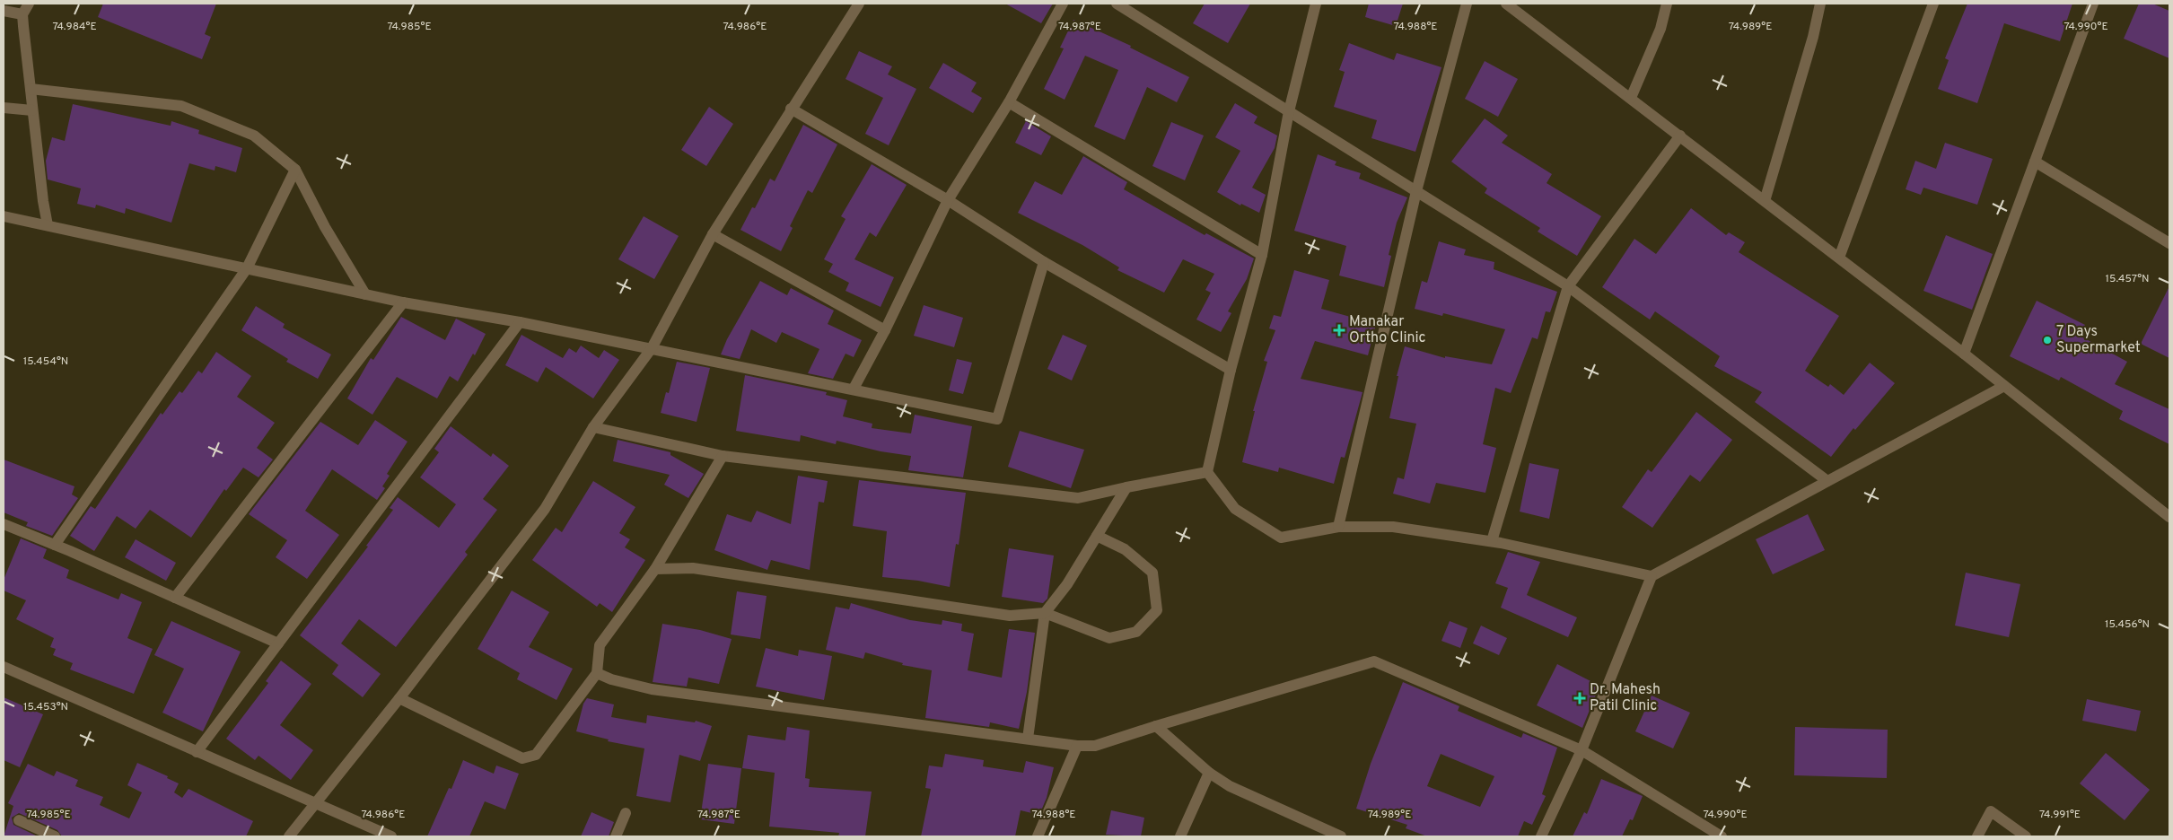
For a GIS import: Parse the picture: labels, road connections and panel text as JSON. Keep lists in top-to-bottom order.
{
  "places": {
    "health": ["Manakar Ortho Clinic", "Dr. Mahesh Patil Clinic"],
    "other": ["7 Days Supermarket"]
  },
  "coordinates": [
    "74.984°E",
    "74.985°E",
    "74.986°E",
    "74.987°E",
    "74.988°E",
    "74.989°E",
    "74.990°E",
    "15.457°N",
    "15.454°N",
    "15.456°N",
    "15.453°N",
    "74.991°E"
  ]
}
